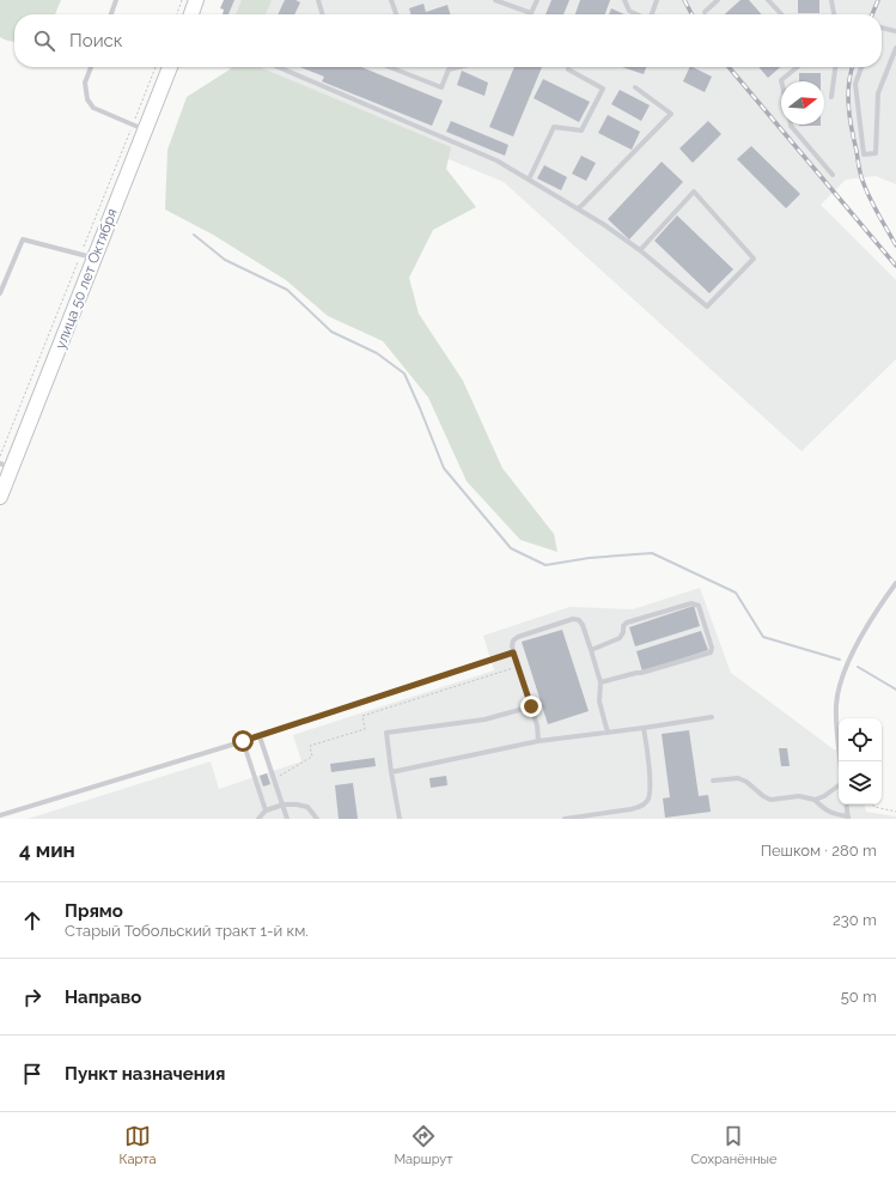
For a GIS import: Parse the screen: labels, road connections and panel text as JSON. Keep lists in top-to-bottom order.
{
  "streets": {
    "main road": ["улица 50 лет Октября"]
  },
  "north": "right",
  "page": {
    "search": "Поиск",
    "heading": ["4 мин", "Пешком · 280 m"],
    "list": [
      ["Прямо", "Старый Тобольский тракт 1-й км.", "230 m"],
      ["Направо", "50 m"],
      "Пункт назначения"
    ],
    "nav": ["Карта", "Маршрут", "Сохранённые"]
  }
}
